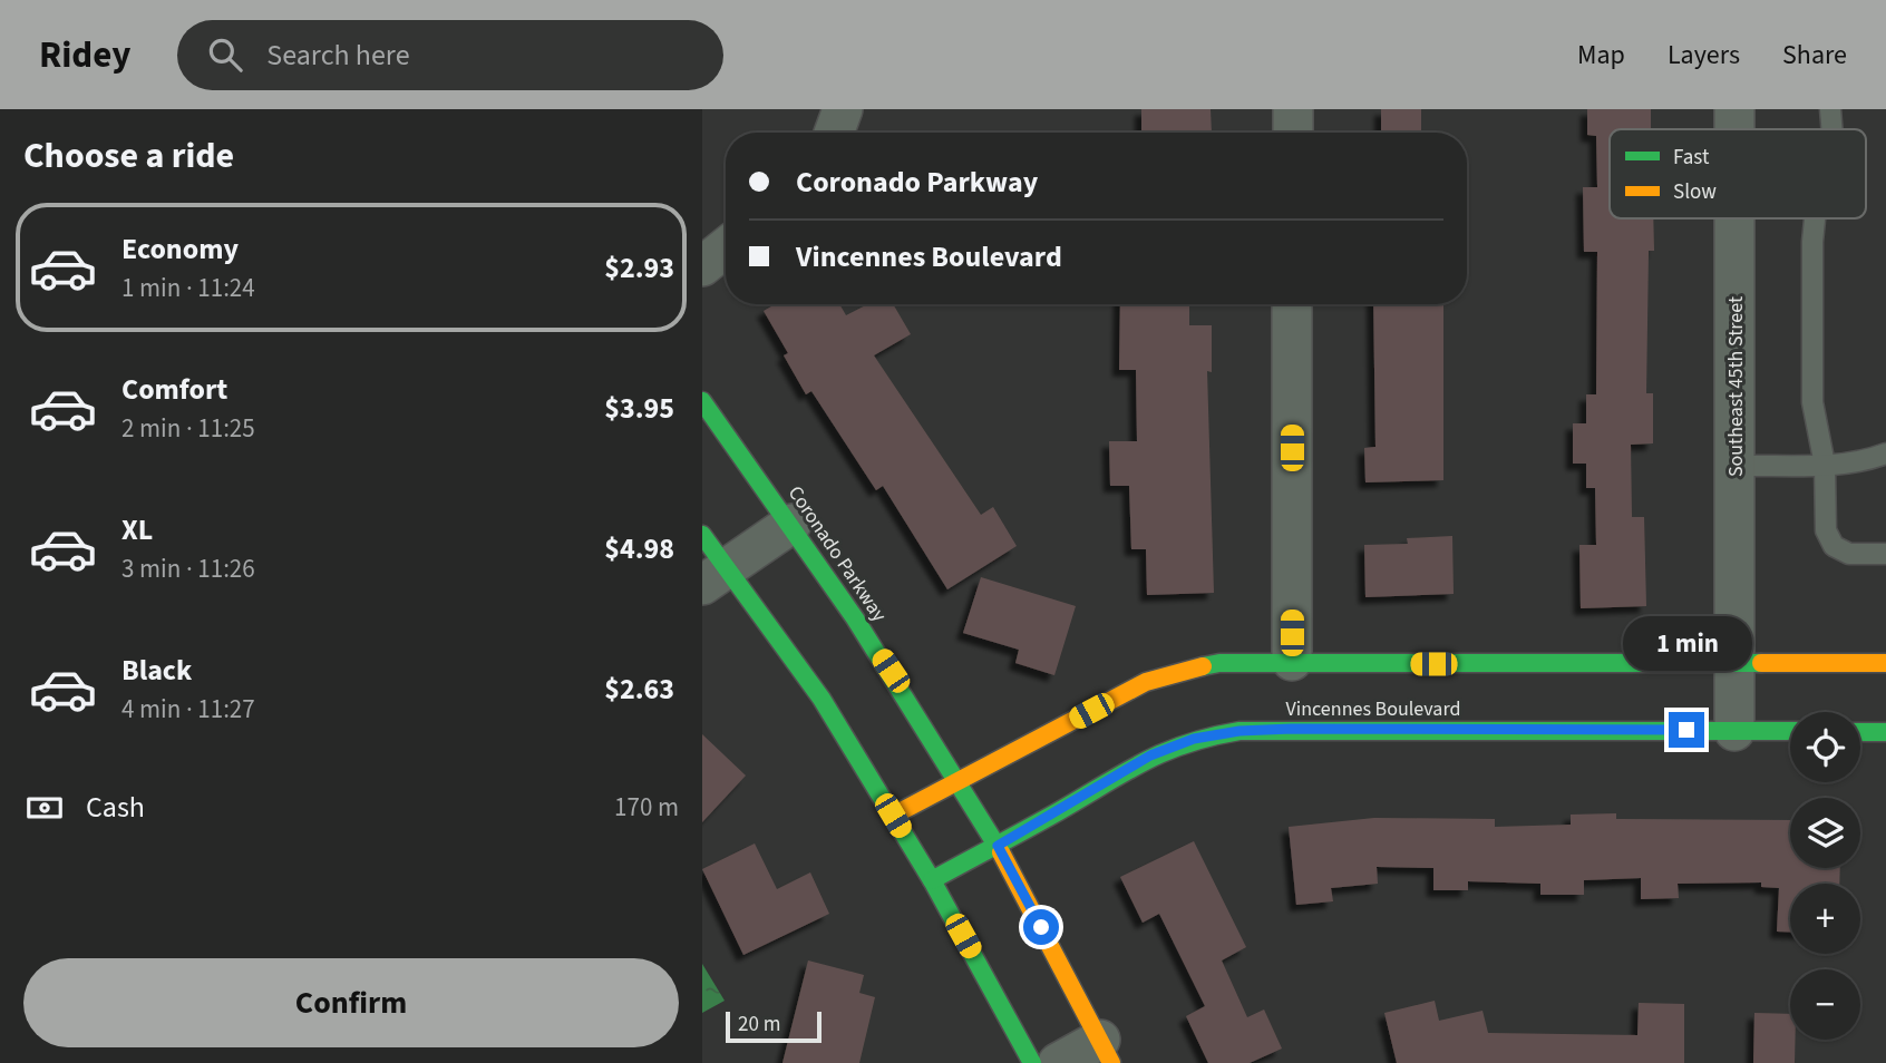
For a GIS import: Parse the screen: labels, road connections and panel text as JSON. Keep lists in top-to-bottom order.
{
  "streets": {
    "street": ["Southeast 45th Street", "Coronado Parkway", "Vincennes Boulevard"]
  },
  "crossings": [
    ["Southeast 45th Street", "Vincennes Boulevard"],
    ["Coronado Parkway", "Vincennes Boulevard"]
  ],
  "legend": ["Fast", "Slow"],
  "scale_bar": "20 m",
  "page": {
    "header": "Ridey",
    "search": "Search here",
    "nav": ["Map", "Layers", "Share"],
    "heading": "Choose a ride",
    "banner": ["Coronado Parkway", "Vincennes Boulevard"],
    "list": [
      {
        "name": "Economy",
        "note": "1 min · 11:24",
        "value": "$2.93"
      },
      {
        "name": "Comfort",
        "note": "2 min · 11:25",
        "value": "$3.95"
      },
      {
        "name": "XL",
        "note": "3 min · 11:26",
        "value": "$4.98"
      },
      {
        "name": "Black",
        "note": "4 min · 11:27",
        "value": "$2.63"
      }
    ],
    "bubble": "1 min",
    "map_buttons": ["+", "−"],
    "pay": ["Cash", "170 m"],
    "buttons": "Confirm",
    "scale": "20 m"
  }
}
